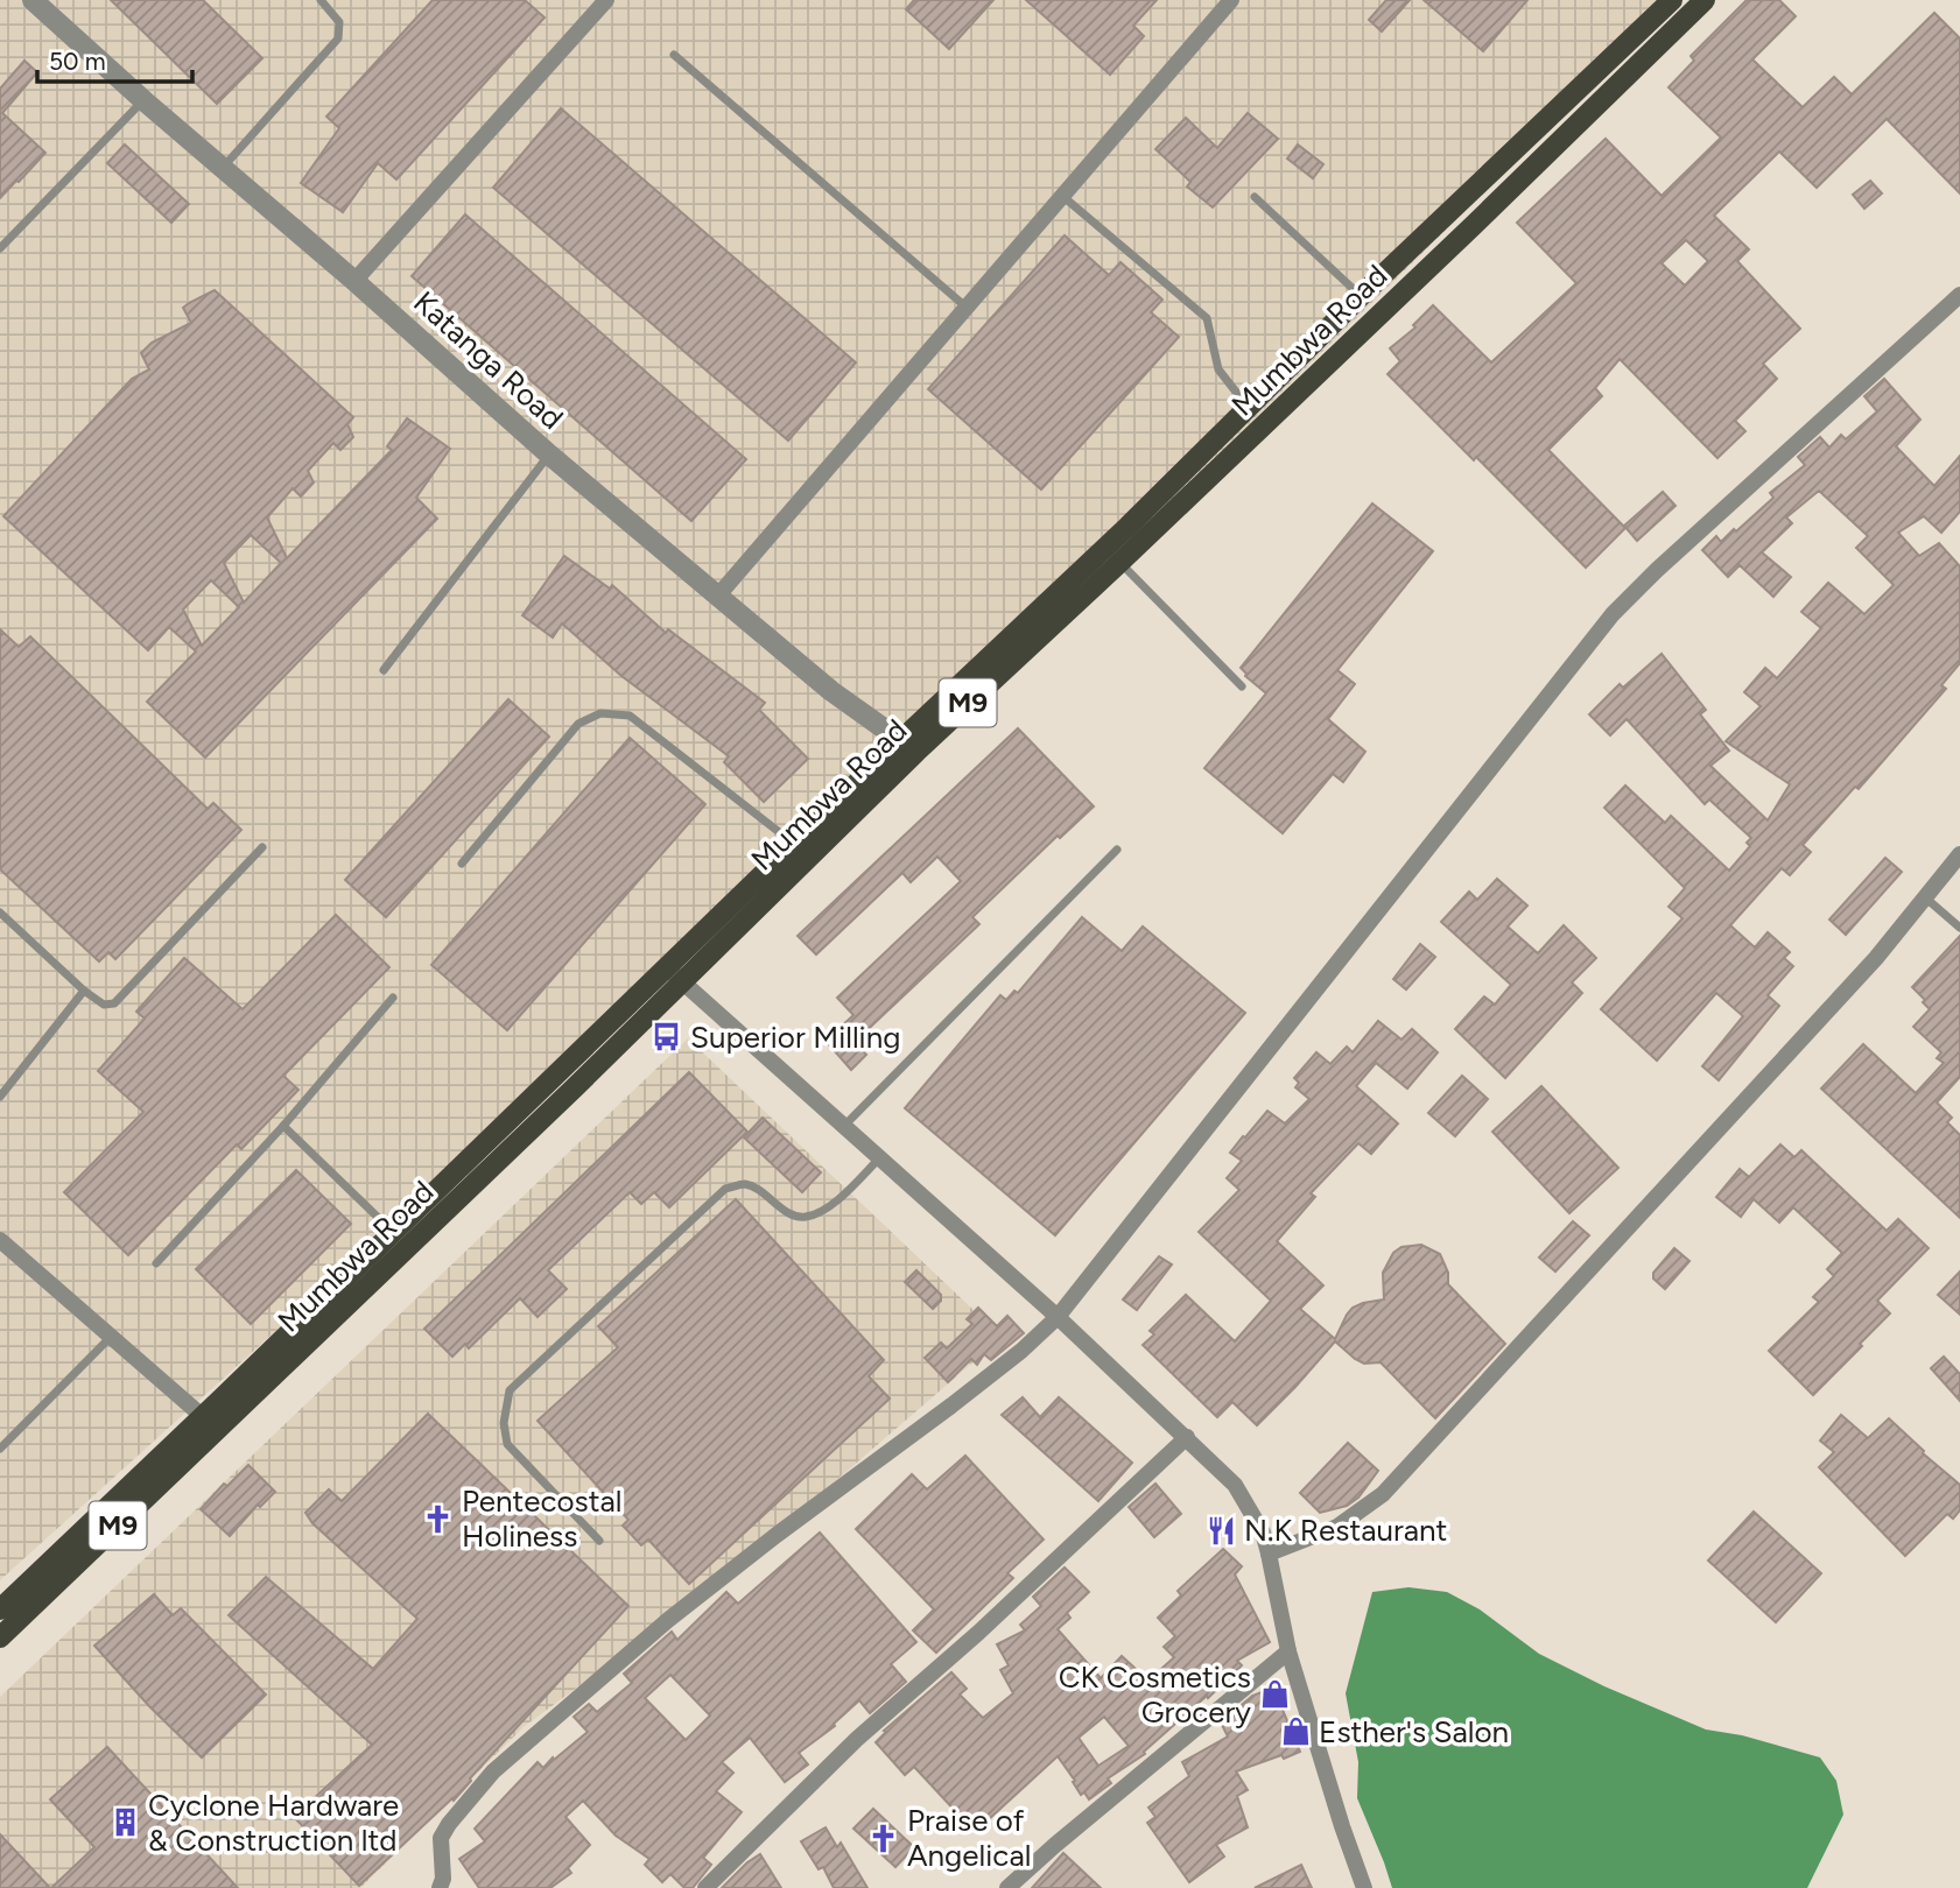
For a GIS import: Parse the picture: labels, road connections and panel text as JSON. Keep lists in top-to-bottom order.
{
  "streets": {
    "main road": ["Mumbwa Road", "M9"],
    "street": ["Katanga Road"]
  },
  "crossings": [
    ["Mumbwa Road", "Katanga Road"]
  ],
  "places": {
    "bus stop": ["Superior Milling"],
    "church": ["Pentecostal Holiness", "Praise of Angelical"],
    "restaurant": ["N.K Restaurant"],
    "shop": ["CK Cosmetics Grocery", "Esther's Salon"],
    "building": ["Cyclone Hardware & Construction ltd"]
  },
  "scale_bar": "50 m"
}
